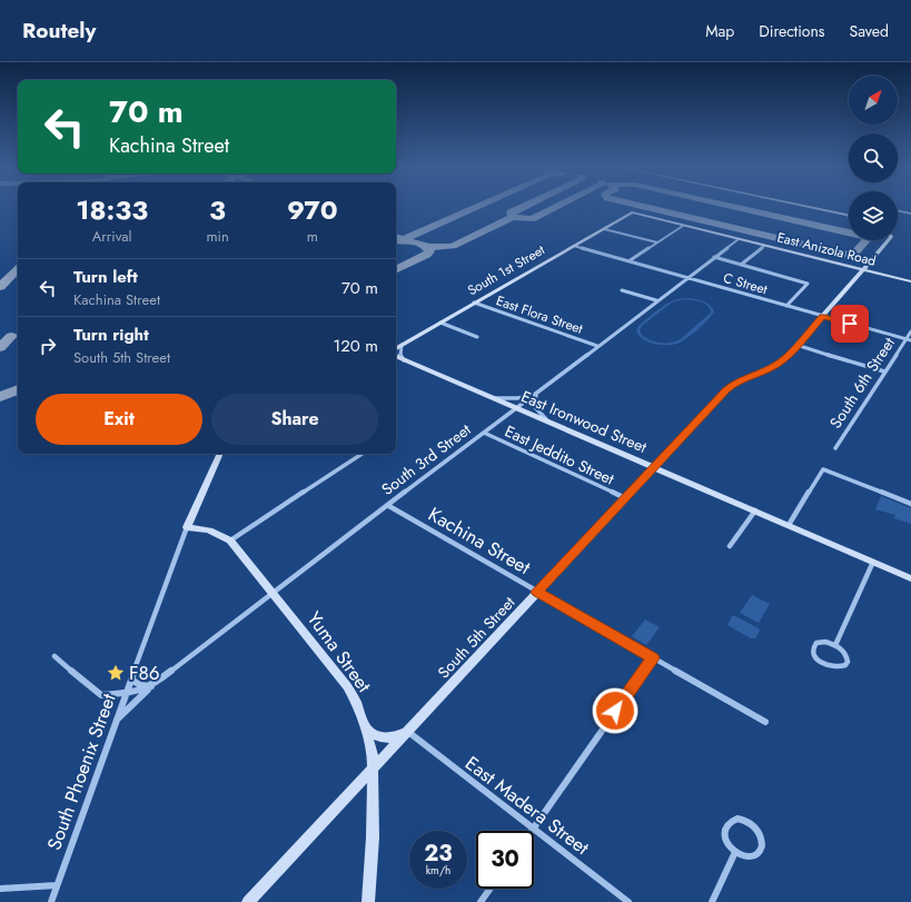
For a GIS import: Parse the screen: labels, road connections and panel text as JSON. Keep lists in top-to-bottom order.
{
  "streets": {
    "street": [
      "East Anizola Road",
      "South 1st Street",
      "C Street",
      "East Flora Street",
      "South 6th Street",
      "East Ironwood Street",
      "East Jeddito Street",
      "South 3rd Street",
      "Kachina Street",
      "South 5th Street",
      "Yuma Street",
      "South Phoenix Street",
      "East Madera Street"
    ]
  },
  "crossings": [
    ["East Anizola Road", "South 1st Street"],
    ["East Anizola Road", "South 3rd Street"],
    ["East Anizola Road", "South 5th Street"],
    ["South 1st Street", "C Street"],
    ["South 1st Street", "East Flora Street"],
    ["C Street", "South 6th Street"],
    ["C Street", "South 3rd Street"],
    ["C Street", "South 5th Street"],
    ["East Flora Street", "South 3rd Street"],
    ["East Ironwood Street", "South 3rd Street"],
    ["East Ironwood Street", "South 5th Street"],
    ["East Jeddito Street", "South 3rd Street"],
    ["East Jeddito Street", "South 5th Street"],
    ["South 3rd Street", "Kachina Street"],
    ["South 3rd Street", "Yuma Street"],
    ["South 3rd Street", "South Phoenix Street"],
    ["Kachina Street", "South 5th Street"],
    ["South 5th Street", "Yuma Street"],
    ["South 5th Street", "East Madera Street"],
    ["Yuma Street", "South Phoenix Street"]
  ],
  "places": {
    "place": ["F86"]
  },
  "north": "top right",
  "page": {
    "header": "Routely",
    "nav": ["Map", "Directions", "Saved"],
    "turn": ["70 m", "Kachina Street"],
    "eta": [
      "18:33",
      "Arrival",
      "3",
      "min",
      "970",
      "m"
    ],
    "list": [
      {
        "name": "Turn left",
        "note": "Kachina Street",
        "value": "70 m"
      },
      {
        "name": "Turn right",
        "note": "South 5th Street",
        "value": "120 m"
      }
    ],
    "buttons": ["Exit", "Share"],
    "speed": "23 km/h",
    "limit": "30"
  }
}
